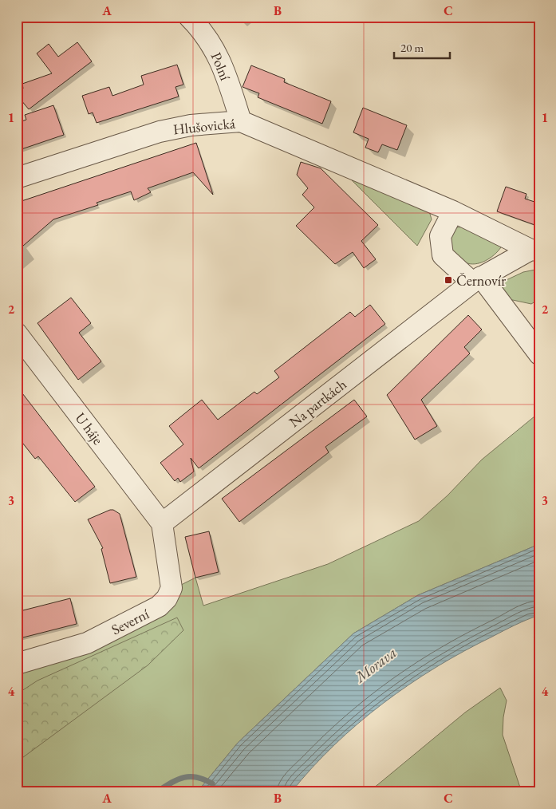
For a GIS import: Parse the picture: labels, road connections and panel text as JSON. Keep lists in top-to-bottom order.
{
  "streets": {
    "street": [
      "Polní",
      "Hlušovická",
      "Na partkách",
      "U háje",
      "Severní"
    ]
  },
  "crossings": [
    ["Polní", "Hlušovická"],
    ["Hlušovická", "Na partkách"],
    ["Na partkách", "U háje"],
    ["Na partkách", "Severní"],
    ["U háje", "Severní"]
  ],
  "water": ["Morava"],
  "places": {
    "transit": ["Černovír"]
  },
  "scale_bar": "20 m",
  "grid": {
    "columns": ["A", "B", "C"],
    "rows": [
      "1",
      "2",
      "3",
      "4"
    ]
  }
}
